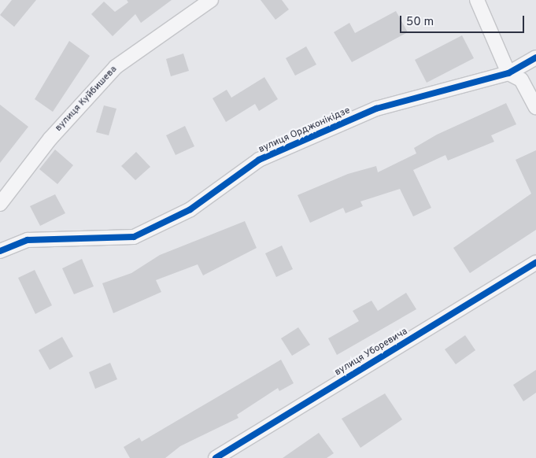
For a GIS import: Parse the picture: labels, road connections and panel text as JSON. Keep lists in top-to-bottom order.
{
  "streets": {
    "street": ["вулиця Куйбишева", "вулиця Орджонікідзе", "вулиця Уборевича"]
  },
  "scale_bar": "50 m"
}
